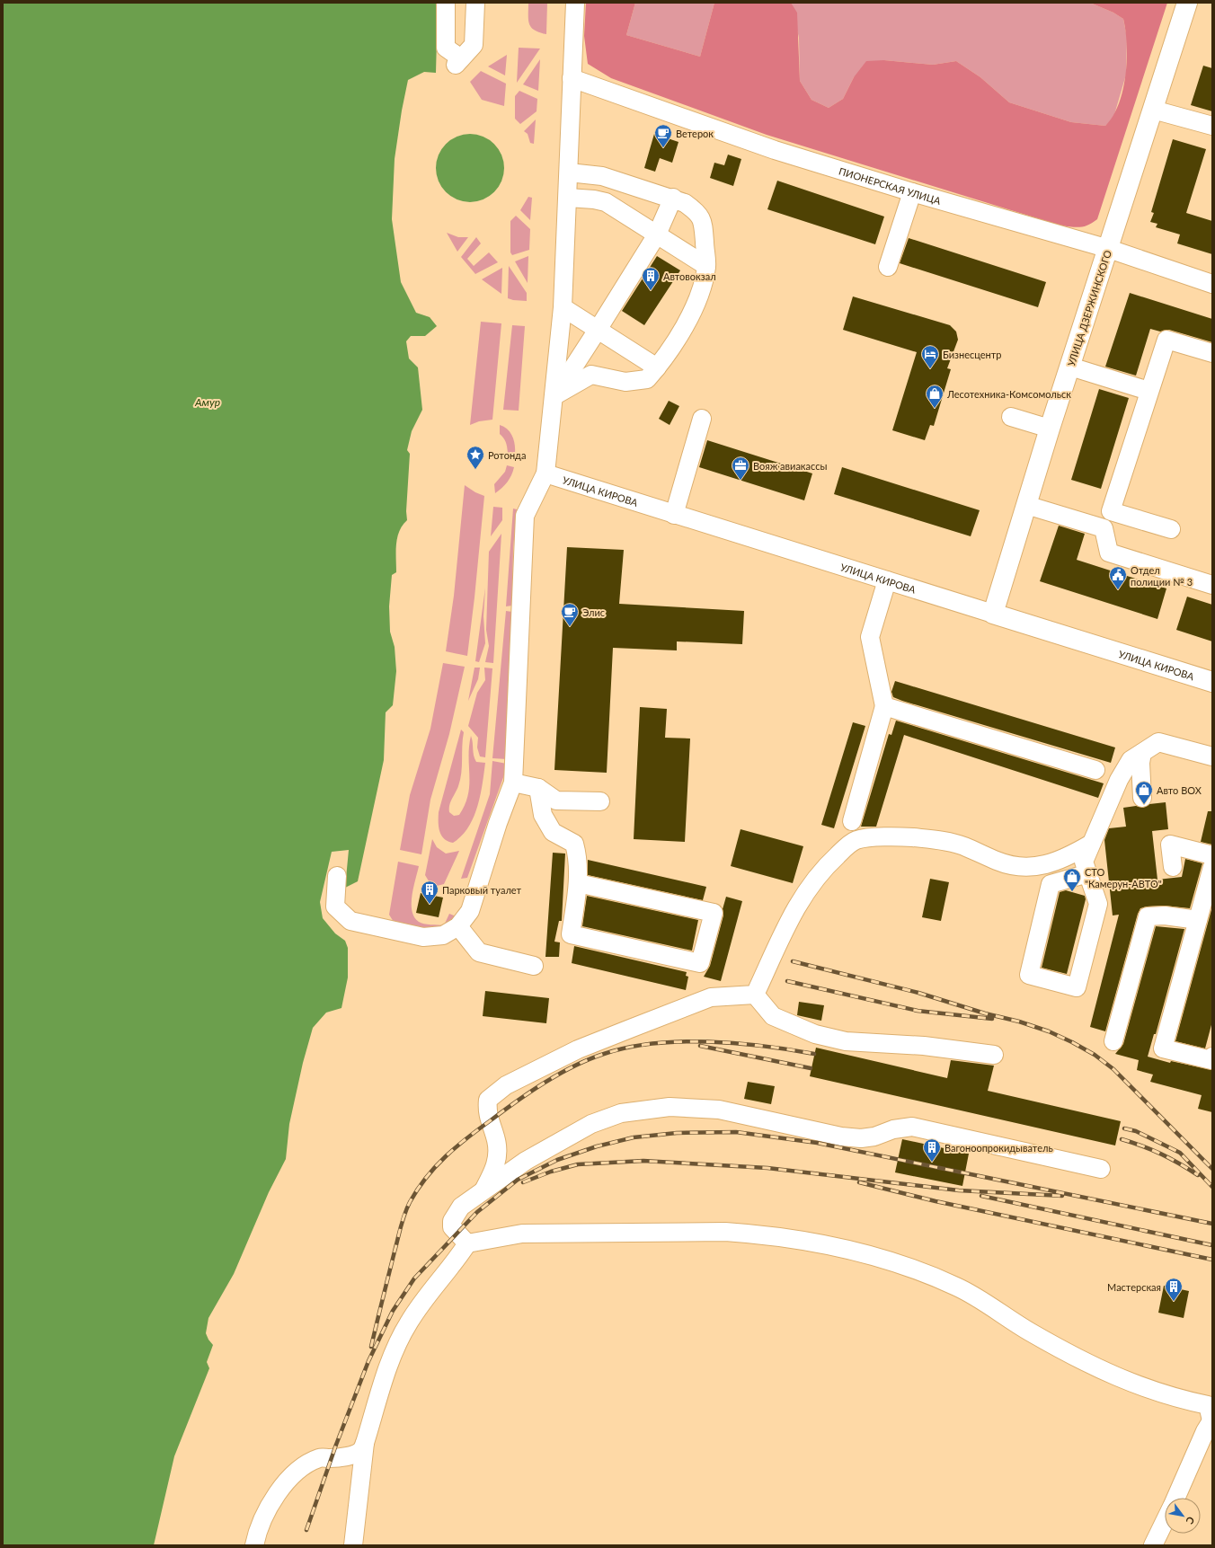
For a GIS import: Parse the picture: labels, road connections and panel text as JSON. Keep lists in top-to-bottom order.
{
  "streets": {
    "main road": ["УЛИЦА ДЗЕРЖИНСКОГО", "УЛИЦА КИРОВА"],
    "street": ["ПИОНЕРСКАЯ УЛИЦА"]
  },
  "crossings": [
    ["ПИОНЕРСКАЯ УЛИЦА", "УЛИЦА ДЗЕРЖИНСКОГО"],
    ["УЛИЦА ДЗЕРЖИНСКОГО", "УЛИЦА КИРОВА"]
  ],
  "water": ["Амур"],
  "places": {
    "cafe": ["Ветерок", "Элис"],
    "building": [
      "Автовокзал",
      "Парковый туалет",
      "Вагоноопрокидыватель",
      "Мастерская"
    ],
    "hotel": ["Бизнесцентр"],
    "shop": ["Лесотехника-Комсомольск", "Авто BOX", "СТО \"Камерун-АВТО\""],
    "place": ["Ротонда"],
    "office": ["Вояж авиакассы"],
    "public building": ["Отдел полиции № 3"]
  },
  "north": "bottom right"
}
